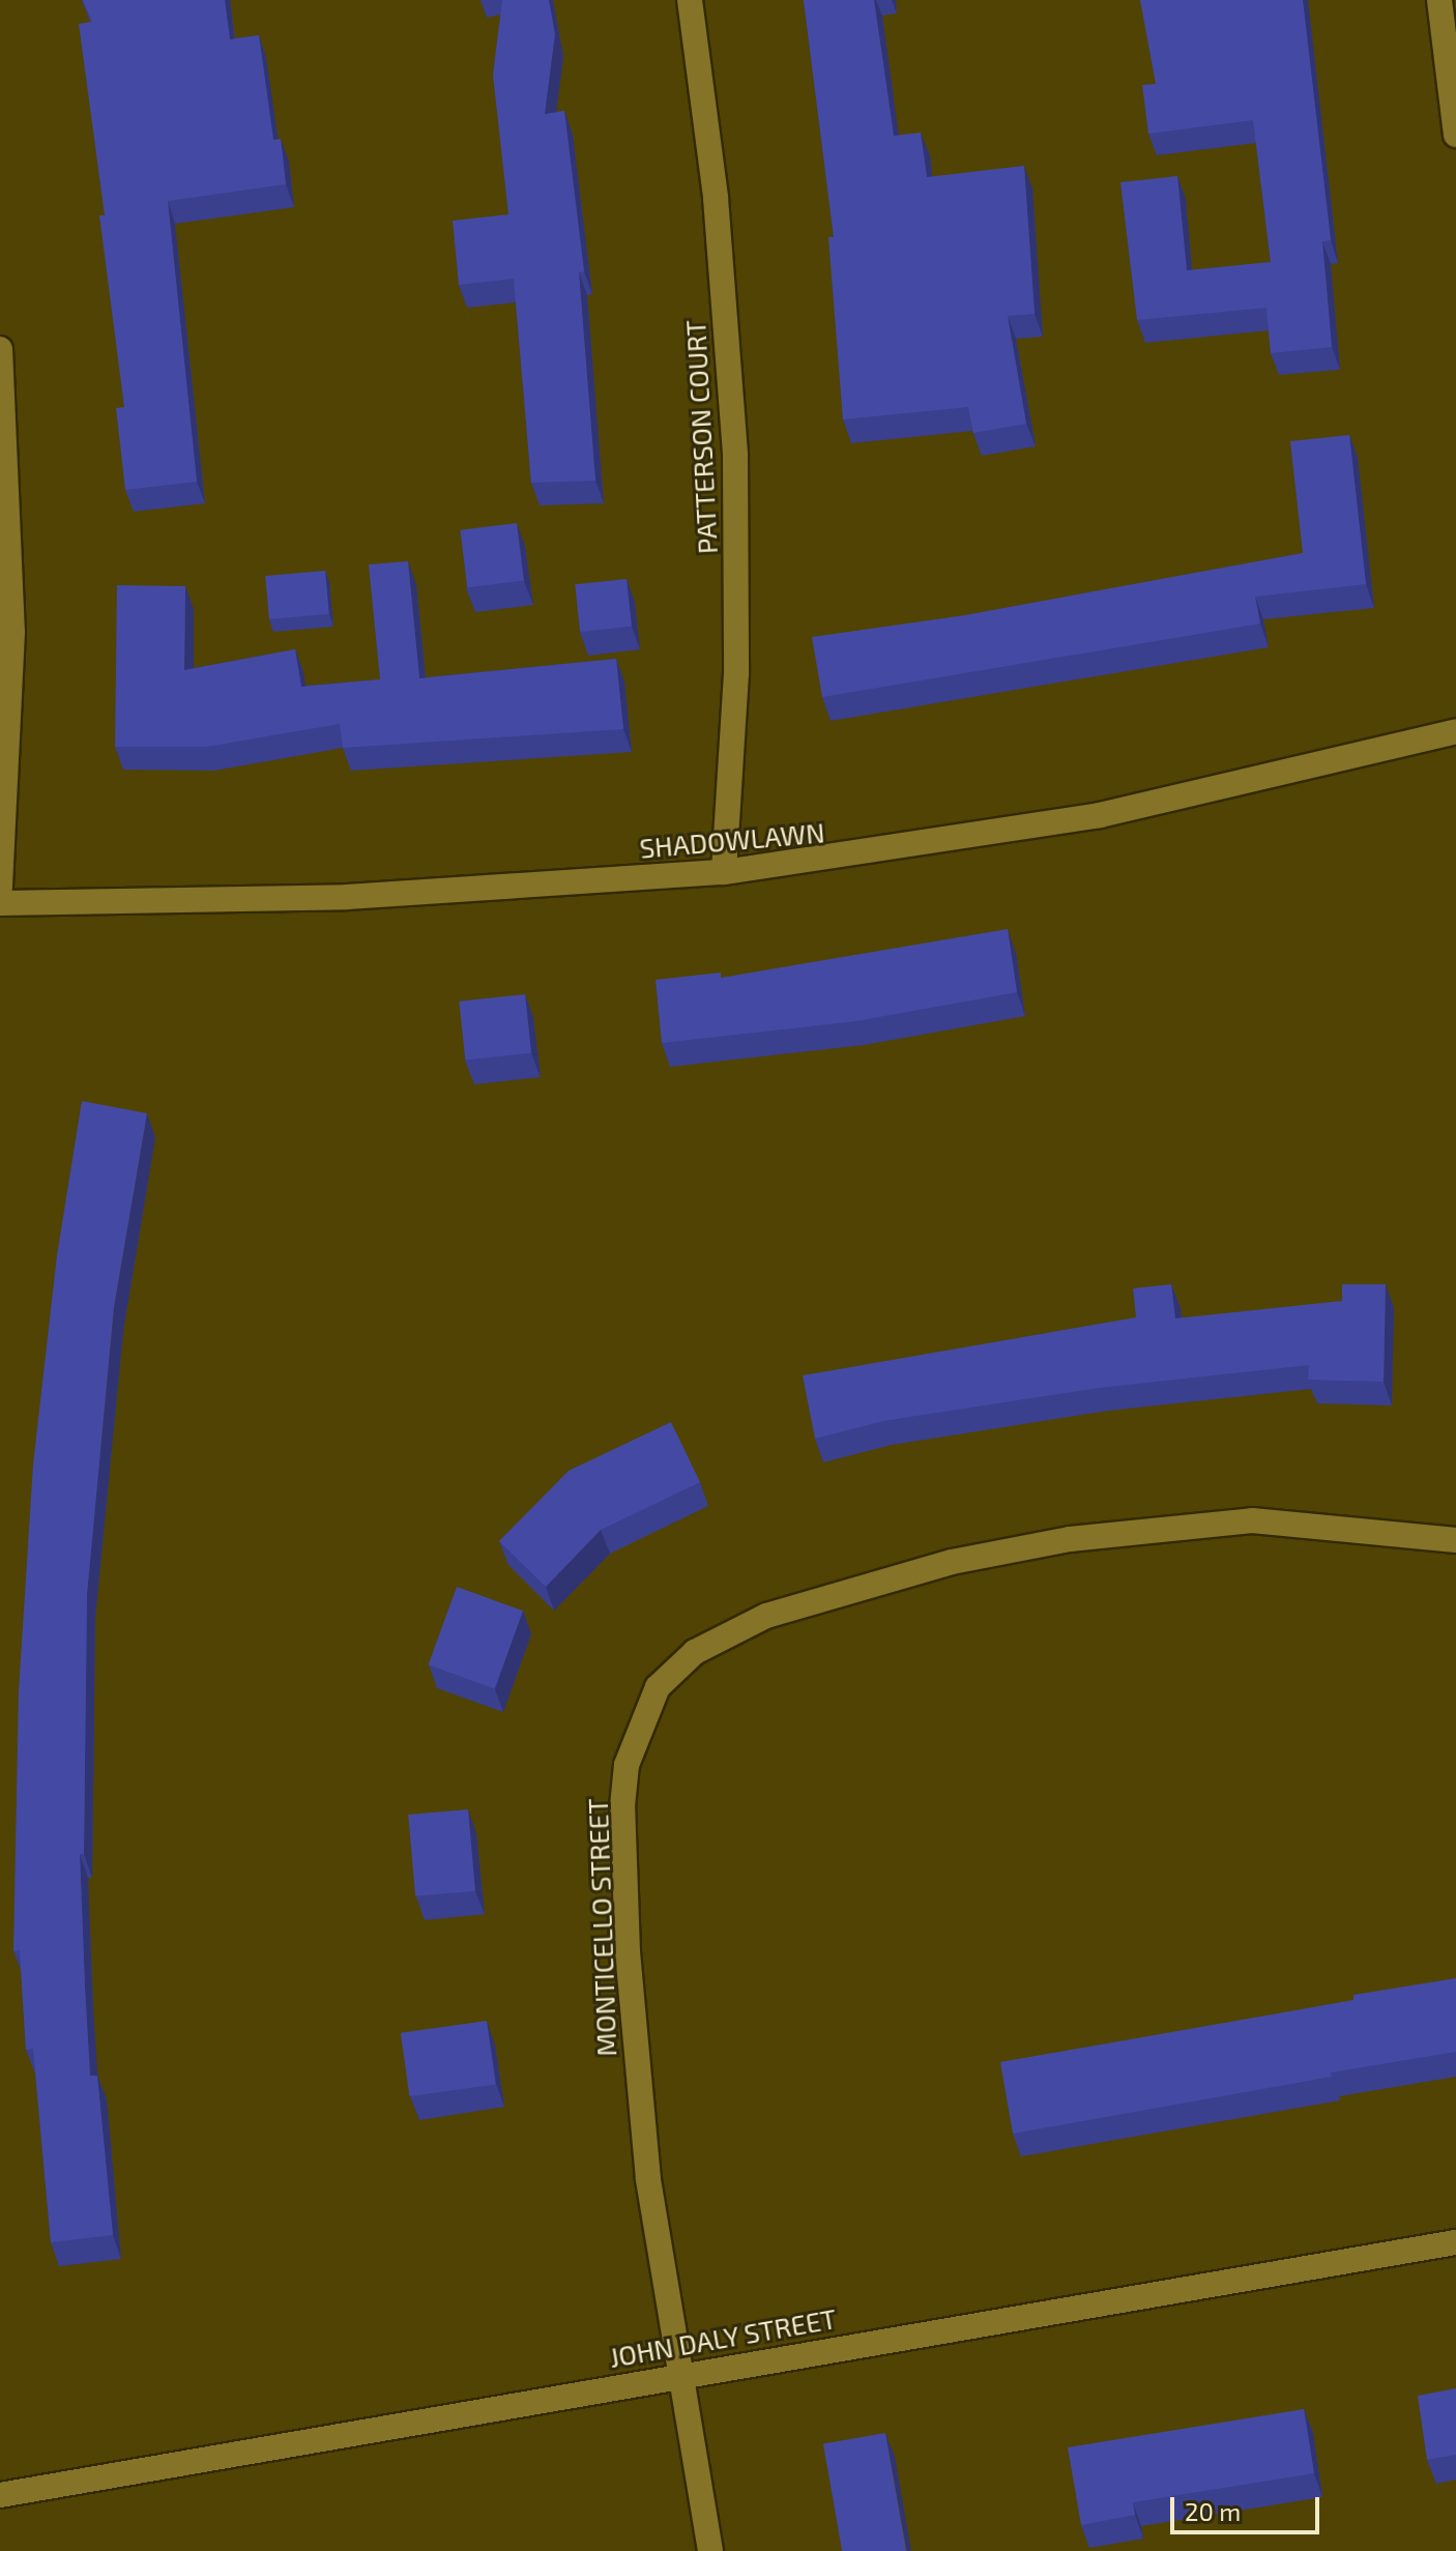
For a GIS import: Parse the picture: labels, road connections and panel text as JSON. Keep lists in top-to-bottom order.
{
  "streets": {
    "street": [
      "PATTERSON COURT",
      "SHADOWLAWN",
      "MONTICELLO STREET",
      "JOHN DALY STREET"
    ]
  },
  "crossings": [
    ["PATTERSON COURT", "SHADOWLAWN"],
    ["MONTICELLO STREET", "JOHN DALY STREET"]
  ],
  "scale_bar": "20 m"
}
